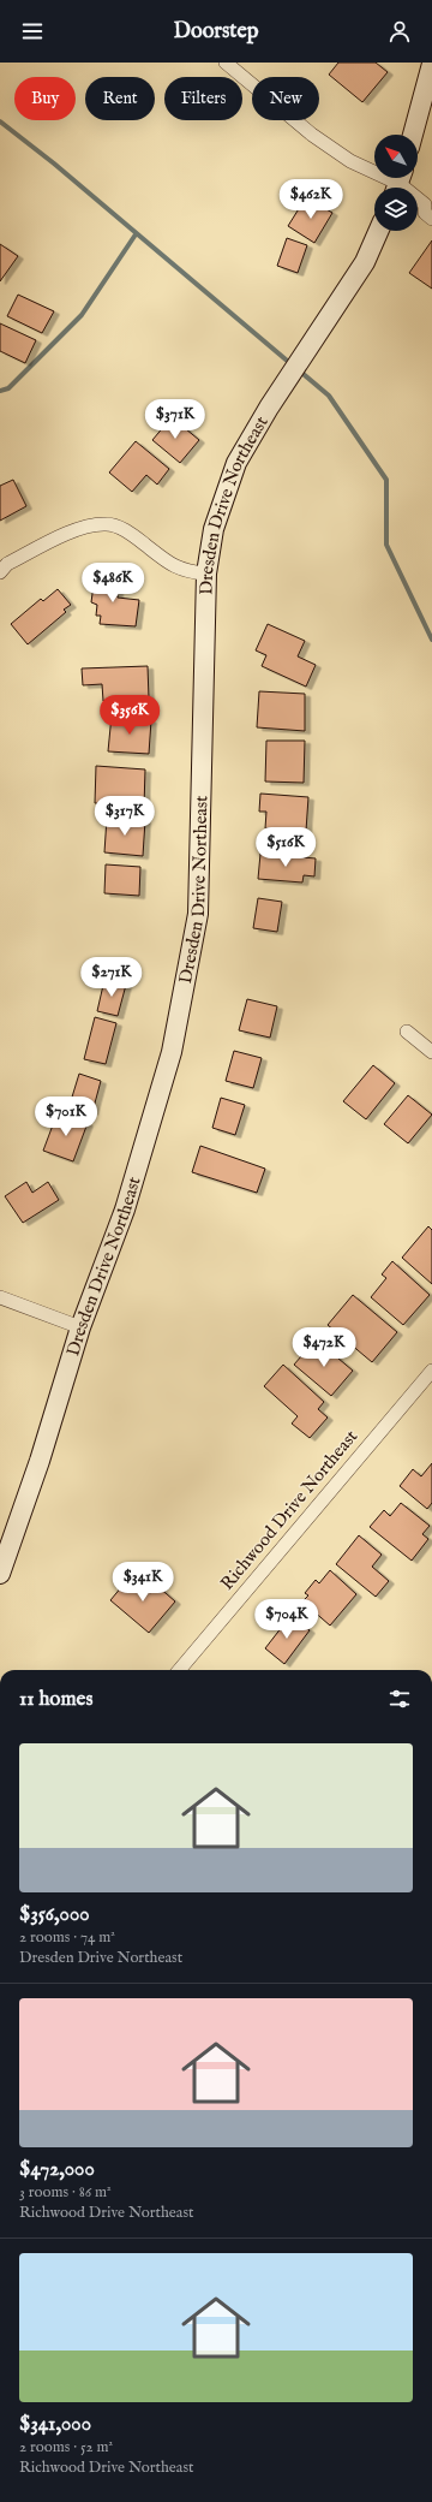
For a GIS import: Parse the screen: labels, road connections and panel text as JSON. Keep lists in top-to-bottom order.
{
  "streets": {
    "street": ["Dresden Drive Northeast", "Richwood Drive Northeast"]
  },
  "north": "top left",
  "page": {
    "header": "Doorstep",
    "chip": [
      "Buy",
      "Rent",
      "Filters",
      "New"
    ],
    "price": [
      "$462K",
      "$371K",
      "$486K",
      "$356K",
      "$317K",
      "$516K",
      "$271K",
      "$701K",
      "$472K",
      "$341K",
      "$704K"
    ],
    "heading": "11 homes",
    "list": [
      {
        "name": "$356,000",
        "note": "2 rooms · 74 m² · Dresden Drive Northeast"
      },
      {
        "name": "$472,000",
        "note": "3 rooms · 86 m² · Richwood Drive Northeast"
      },
      {
        "name": "$341,000",
        "note": "2 rooms · 52 m² · Richwood Drive Northeast"
      }
    ]
  }
}
